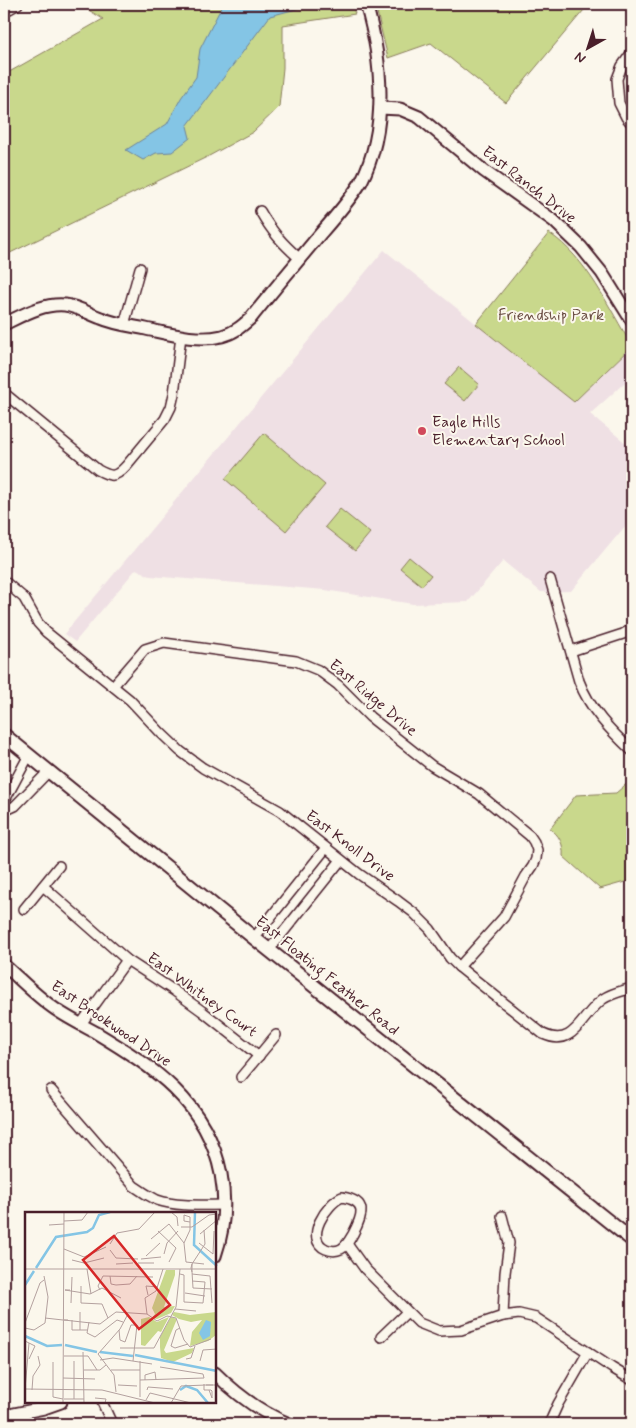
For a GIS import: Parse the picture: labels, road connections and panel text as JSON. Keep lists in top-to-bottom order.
{
  "streets": {
    "main road": ["East Floating Feather Road"],
    "street": [
      "East Ranch Drive",
      "East Ridge Drive",
      "East Knoll Drive",
      "East Whitney Court",
      "East Brookwood Drive"
    ]
  },
  "crossings": [
    ["East Ridge Drive", "East Knoll Drive"],
    ["East Whitney Court", "East Brookwood Drive"]
  ],
  "parks": ["Friendship Park"],
  "places": ["Eagle Hills Elementary School"],
  "north": "bottom left"
}
